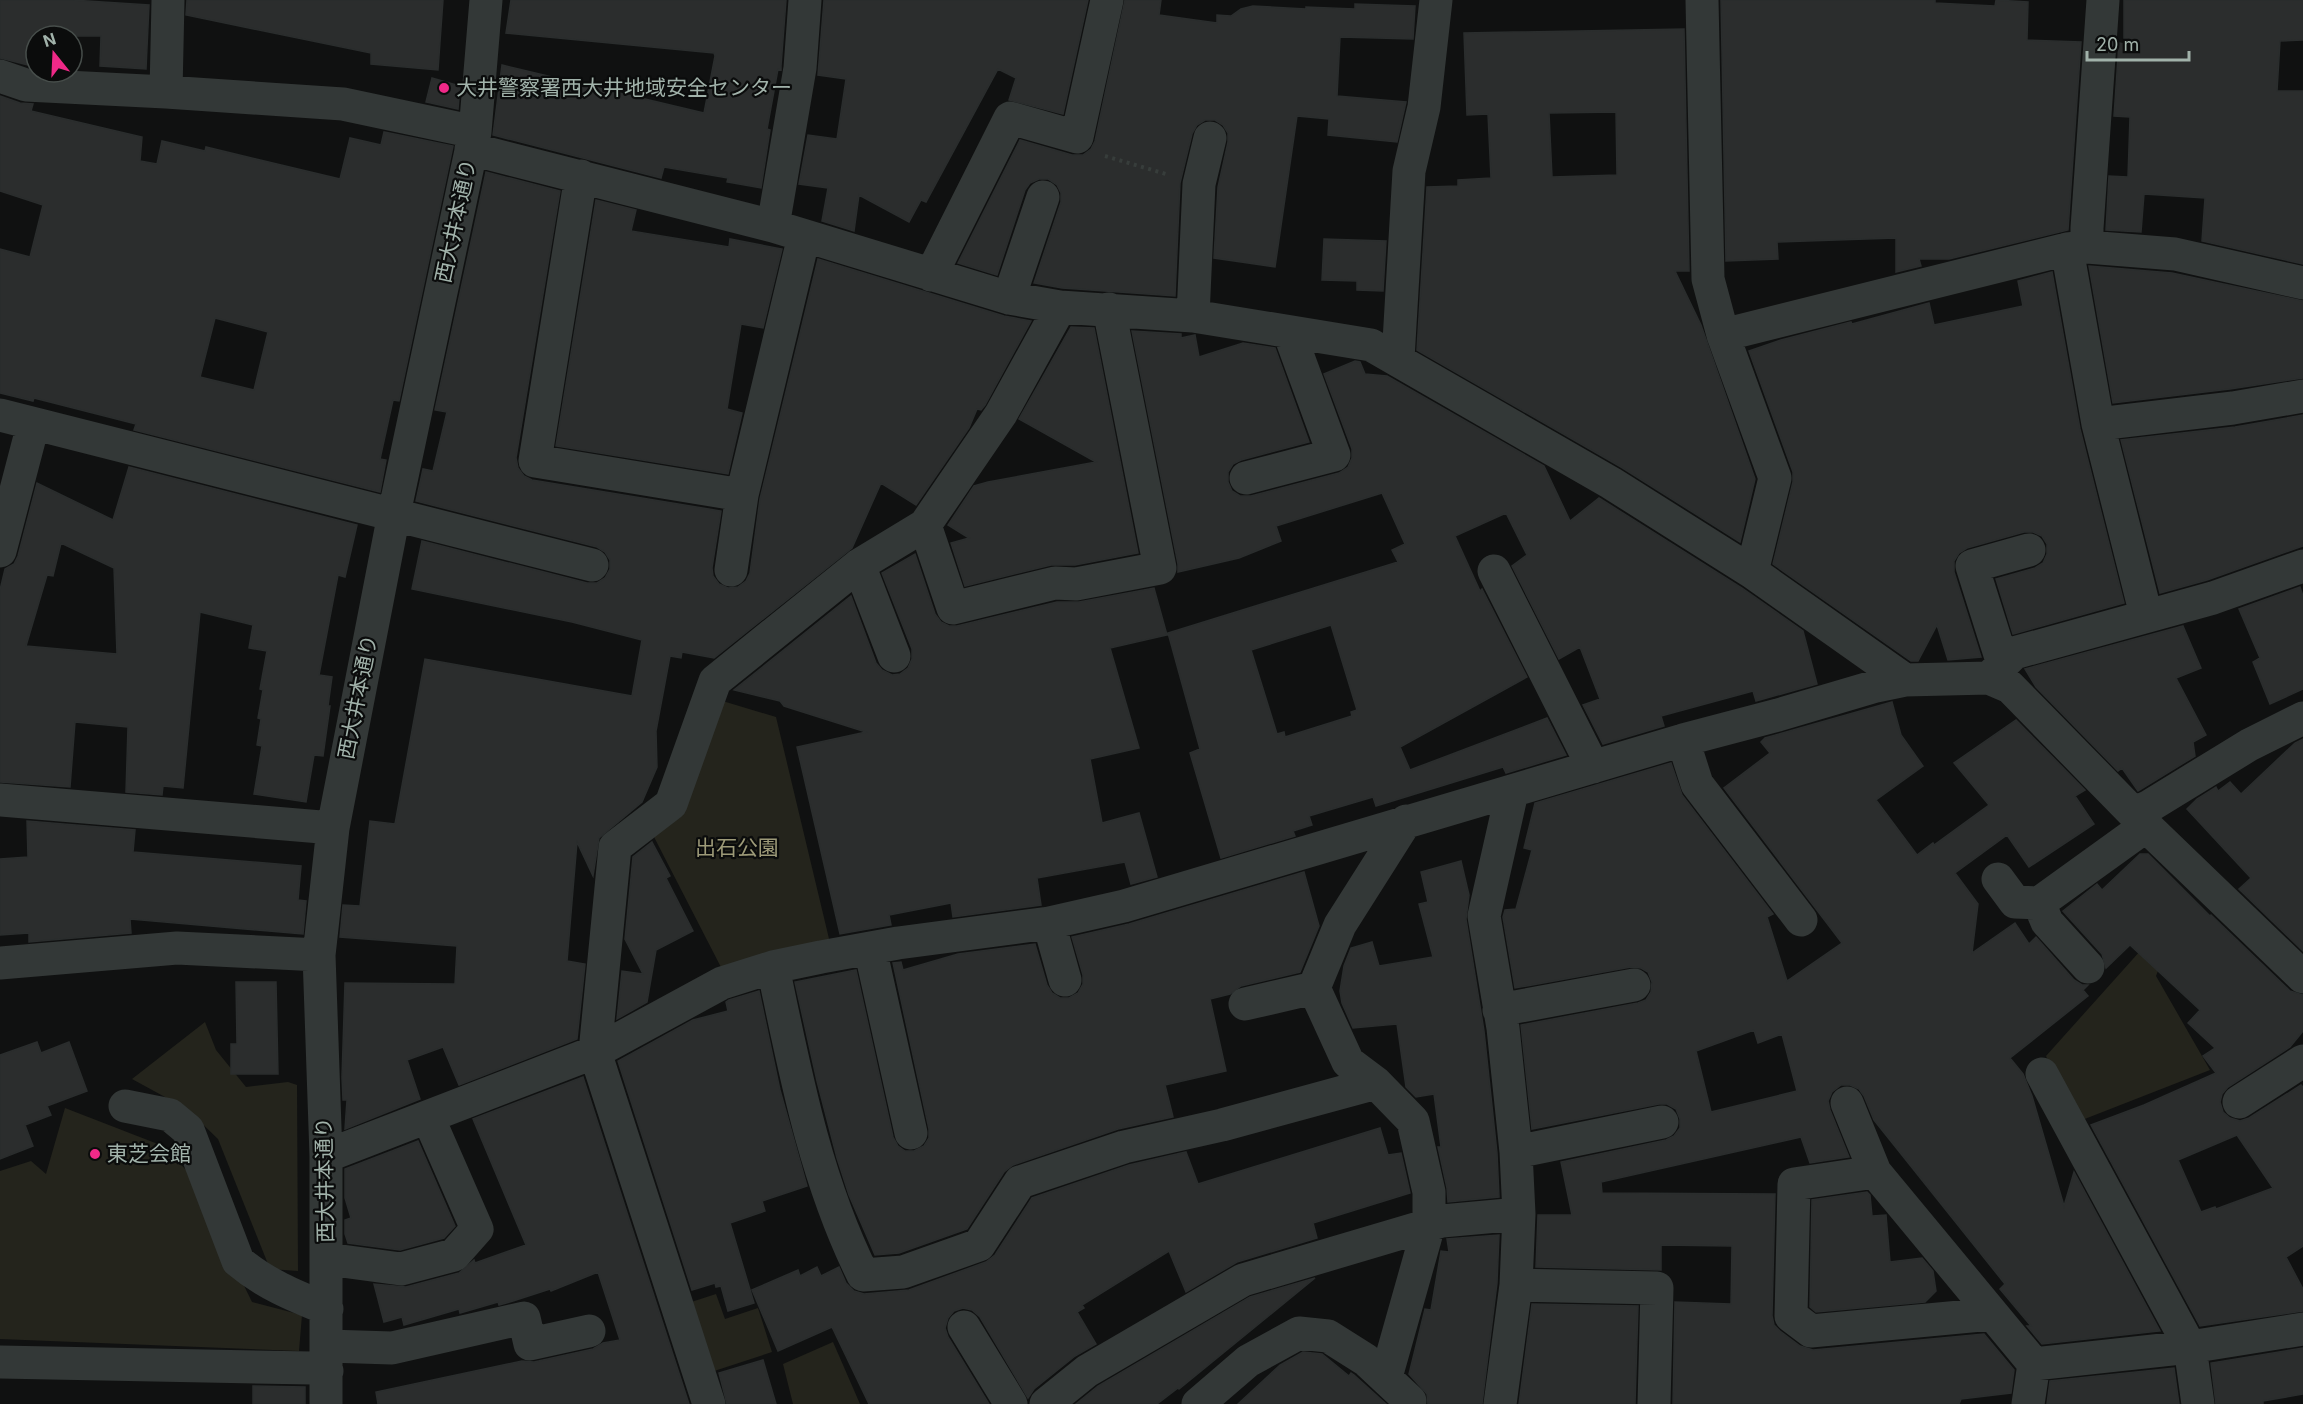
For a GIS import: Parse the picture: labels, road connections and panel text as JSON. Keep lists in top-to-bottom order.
{
  "streets": {
    "street": ["西大井本通り"]
  },
  "parks": ["出石公園"],
  "places": ["大井警察署西大井地域安全センター", "東芝会館"],
  "scale_bar": "20 m",
  "north": "top"
}
